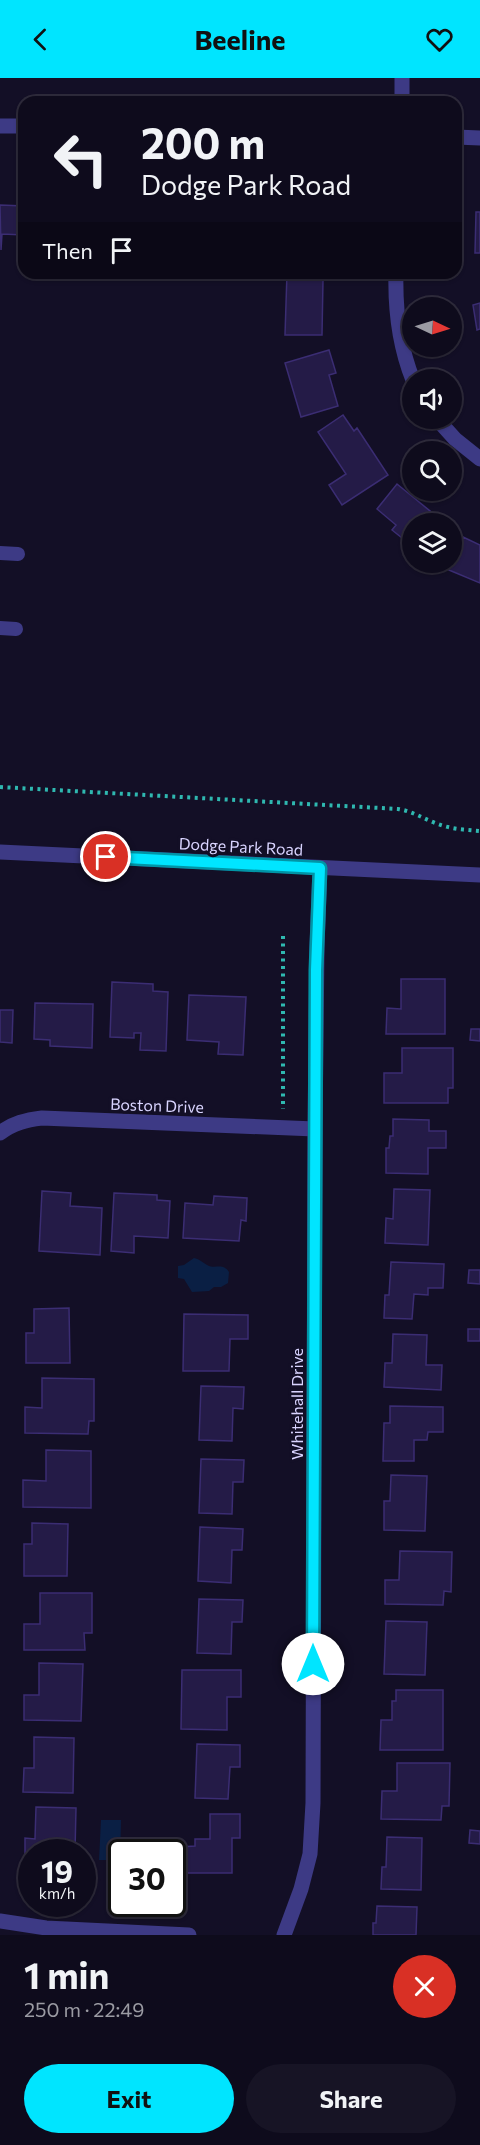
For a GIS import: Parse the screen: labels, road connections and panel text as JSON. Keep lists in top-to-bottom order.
{
  "streets": {
    "street": ["Dodge Park Road", "Boston Drive", "Whitehall Drive"]
  },
  "crossings": [
    ["Dodge Park Road", "Whitehall Drive"],
    ["Boston Drive", "Whitehall Drive"]
  ],
  "north": "right",
  "page": {
    "header": "Beeline",
    "turn": ["200 m", "Dodge Park Road"],
    "then": "Then",
    "speed": "19 km/h",
    "limit": "30",
    "heading": ["1 min", "250 m · 22:49"],
    "buttons": ["Exit", "Share"]
  }
}
